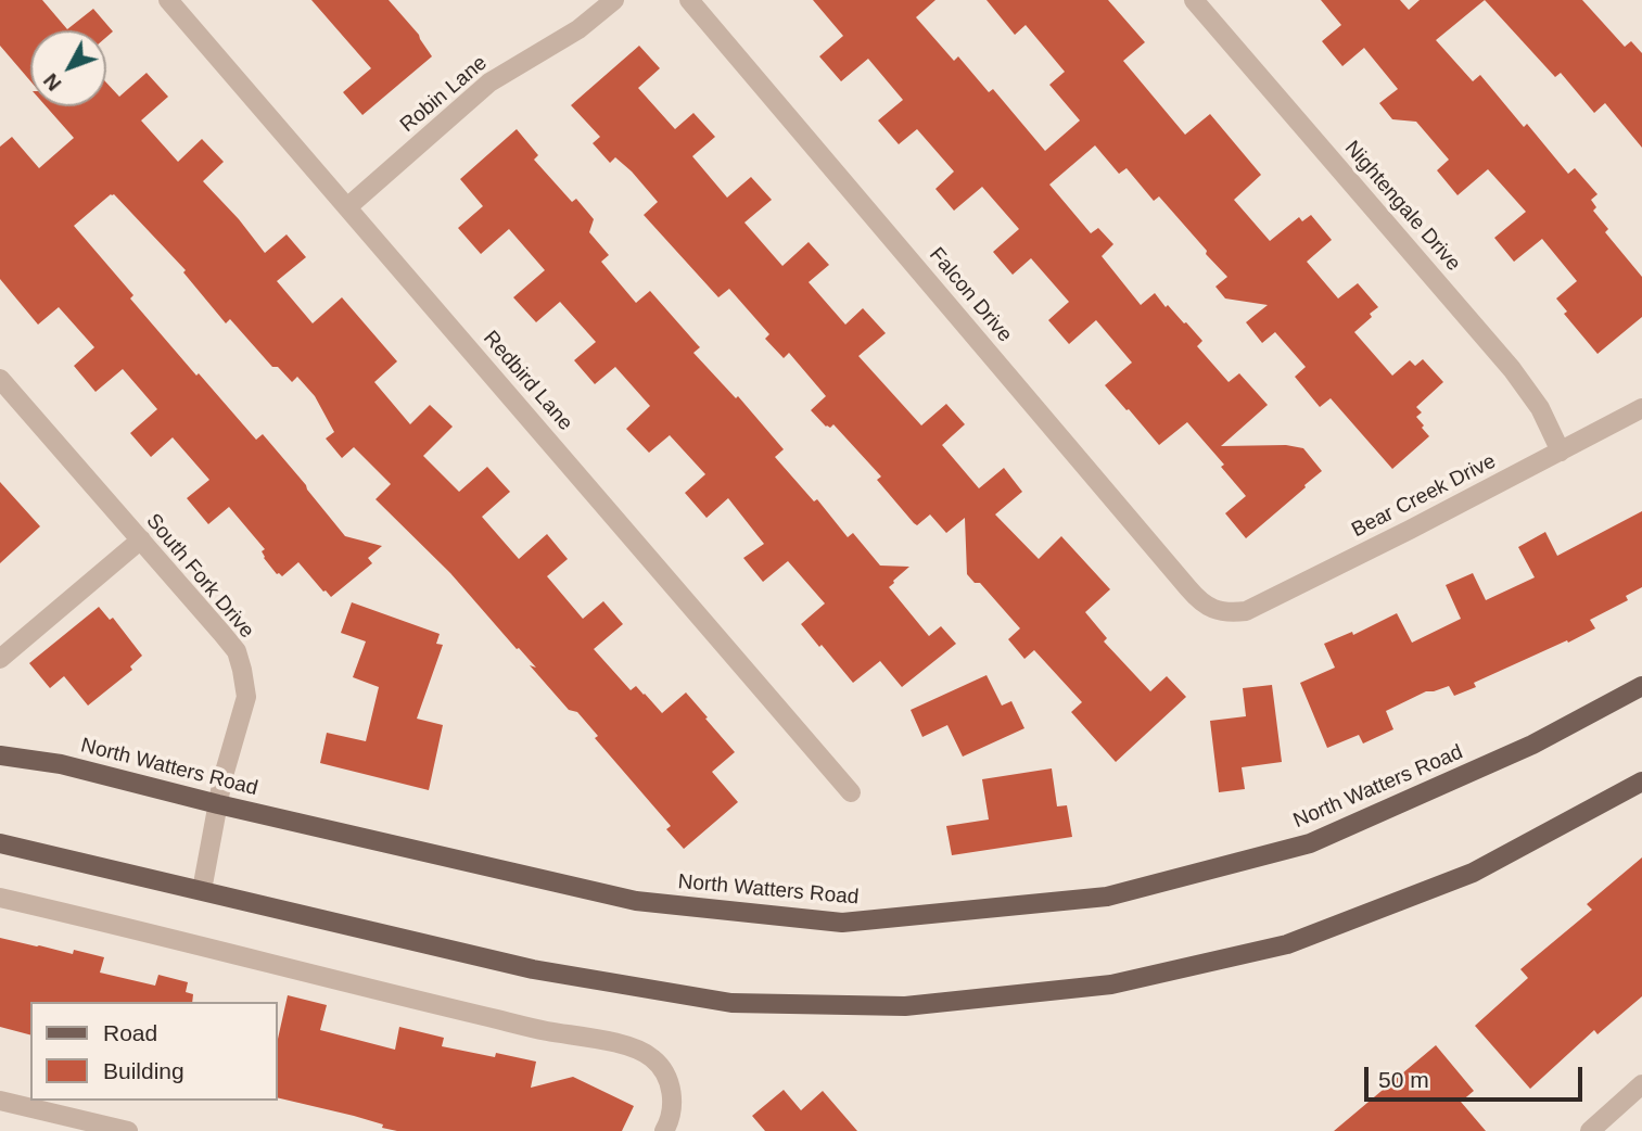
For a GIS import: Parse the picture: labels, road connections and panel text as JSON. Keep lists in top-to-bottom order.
{
  "streets": {
    "main road": ["North Watters Road"],
    "street": [
      "Robin Lane",
      "Nightengale Drive",
      "Falcon Drive",
      "Redbird Lane",
      "Bear Creek Drive",
      "South Fork Drive"
    ]
  },
  "crossings": [
    ["Robin Lane", "Redbird Lane"],
    ["Nightengale Drive", "Bear Creek Drive"],
    ["Falcon Drive", "Bear Creek Drive"],
    ["South Fork Drive", "North Watters Road"]
  ],
  "legend": ["Road", "Building"],
  "scale_bar": "50 m",
  "north": "bottom left"
}
